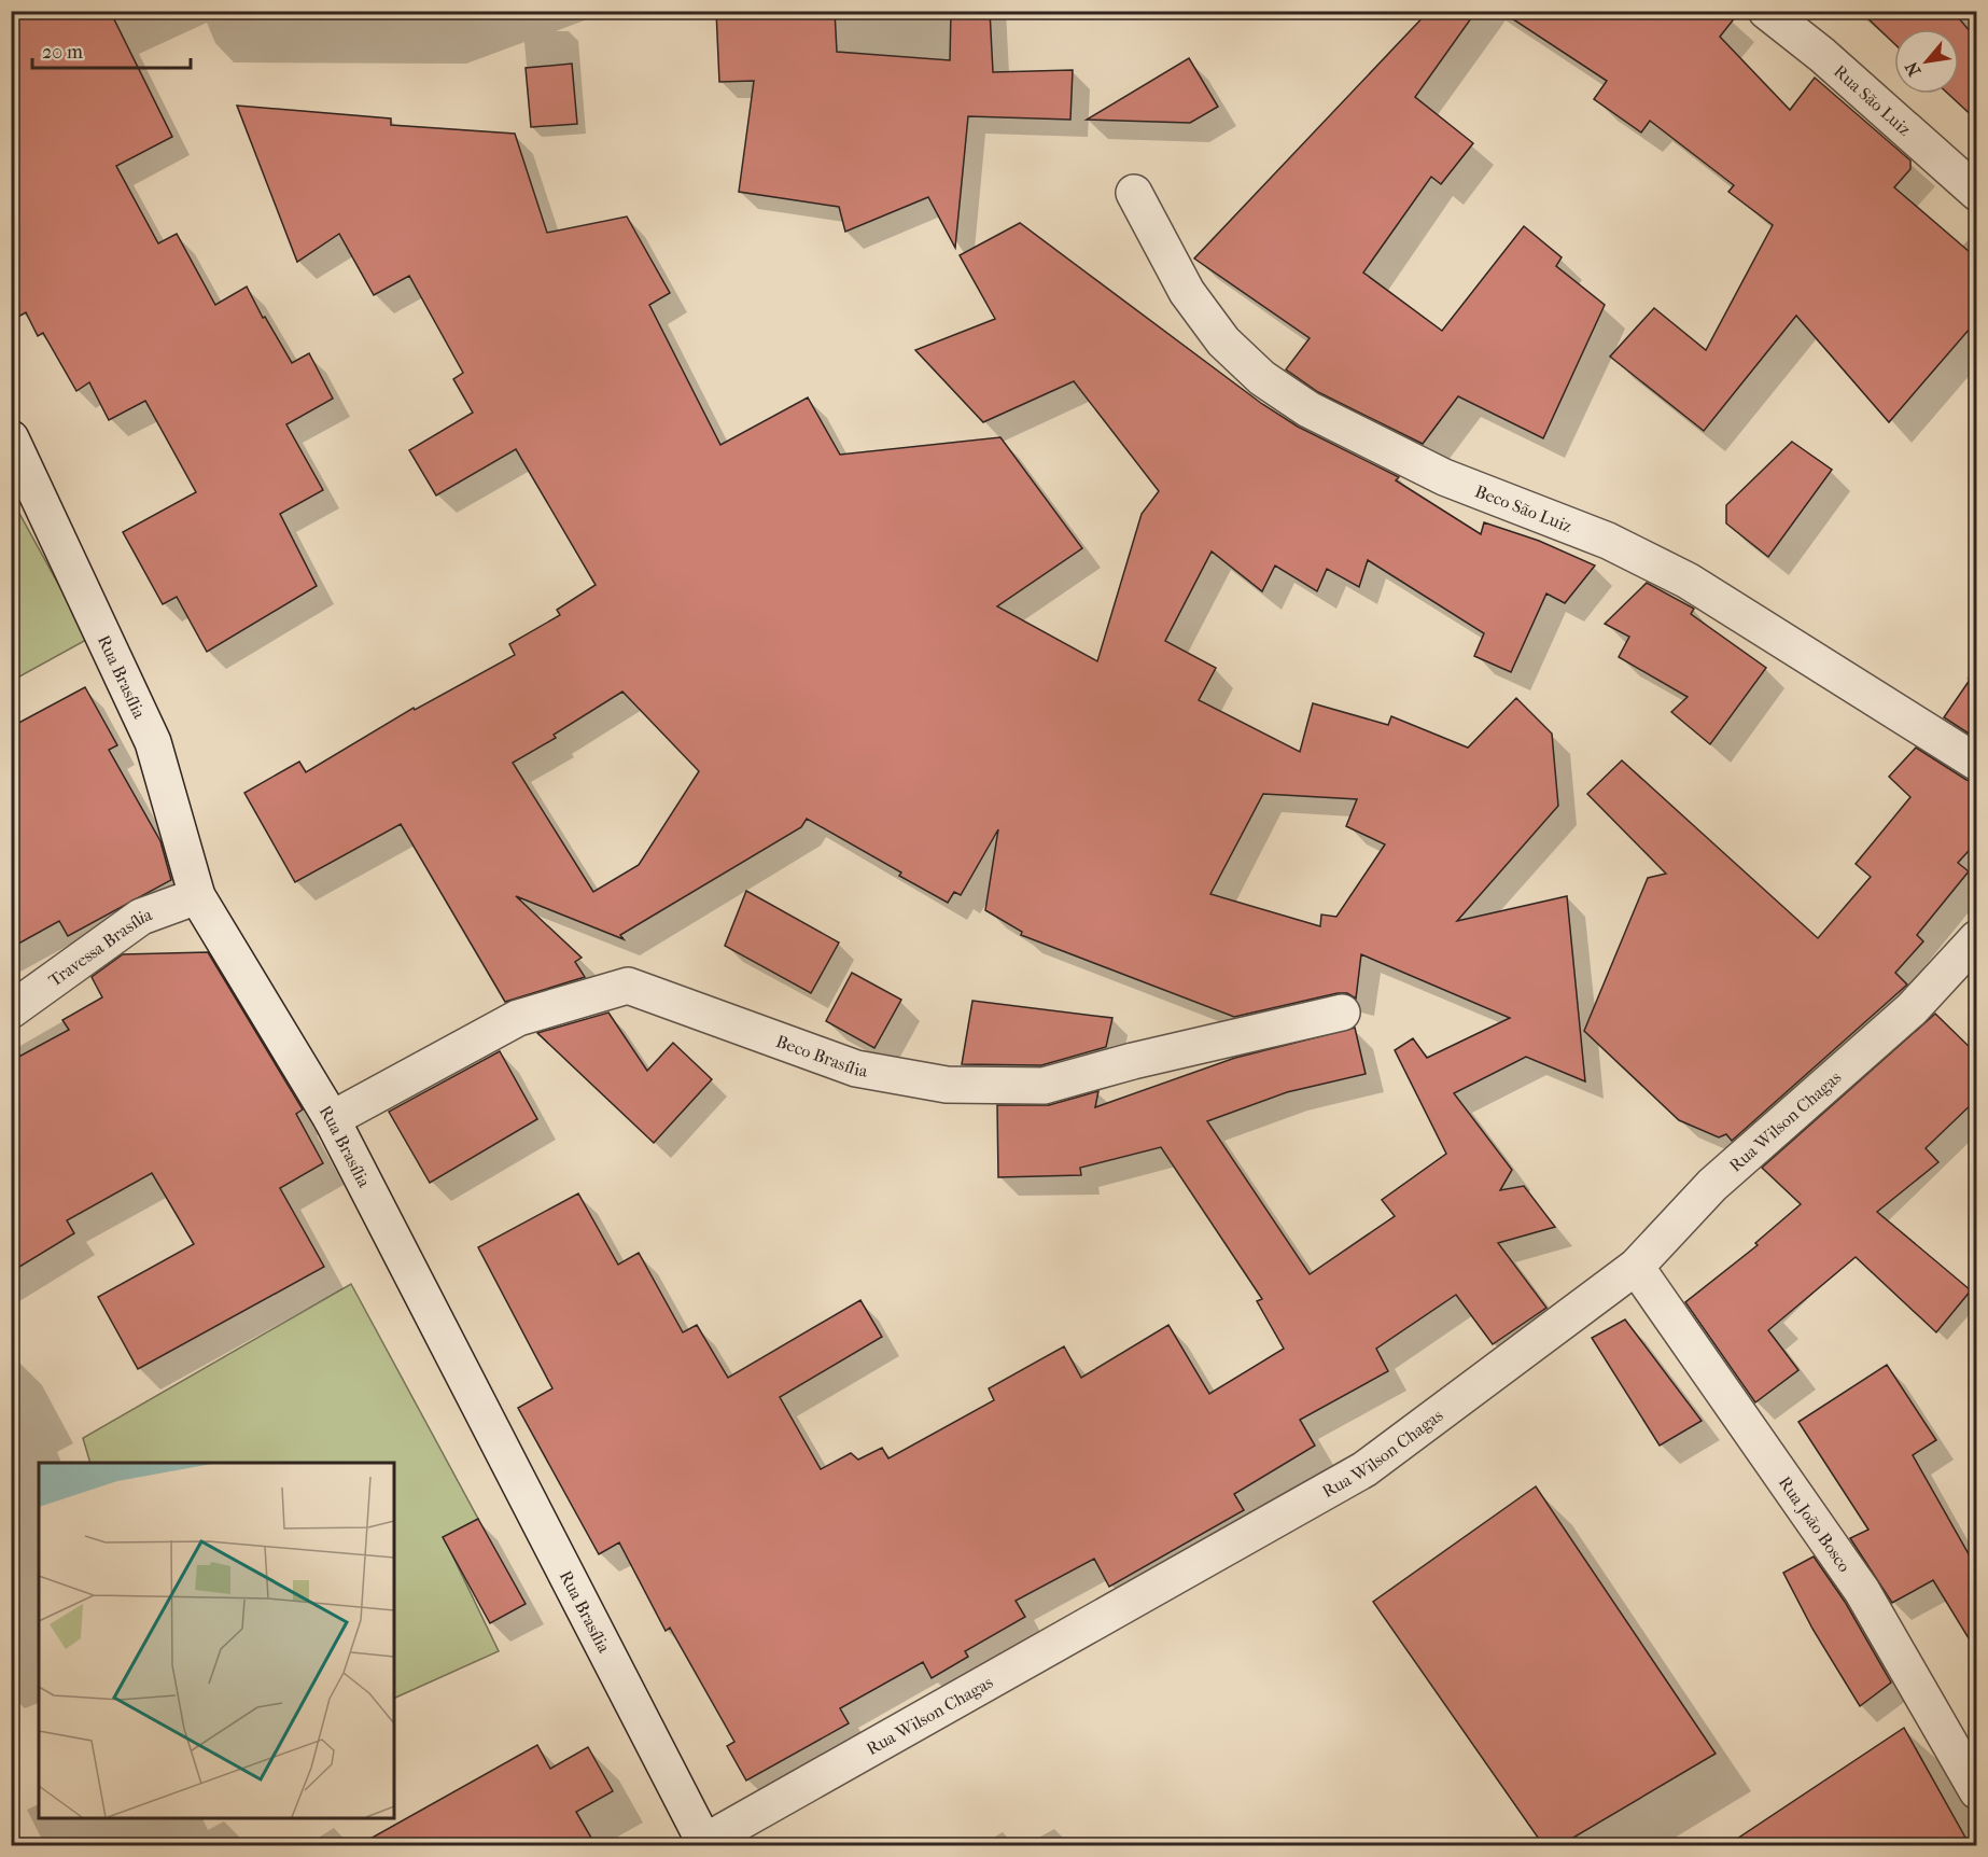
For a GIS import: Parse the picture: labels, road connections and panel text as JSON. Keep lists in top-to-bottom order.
{
  "streets": {
    "street": [
      "Rua São Luiz",
      "Beco São Luiz",
      "Rua Brasília",
      "Travessa Brasília",
      "Beco Brasília",
      "Rua Wilson Chagas",
      "Rua João Bosco"
    ]
  },
  "crossings": [
    ["Rua Brasília", "Travessa Brasília"],
    ["Rua Brasília", "Beco Brasília"],
    ["Rua Brasília", "Rua Wilson Chagas"],
    ["Rua Wilson Chagas", "Rua João Bosco"]
  ],
  "scale_bar": "20 m",
  "north": "bottom left"
}
